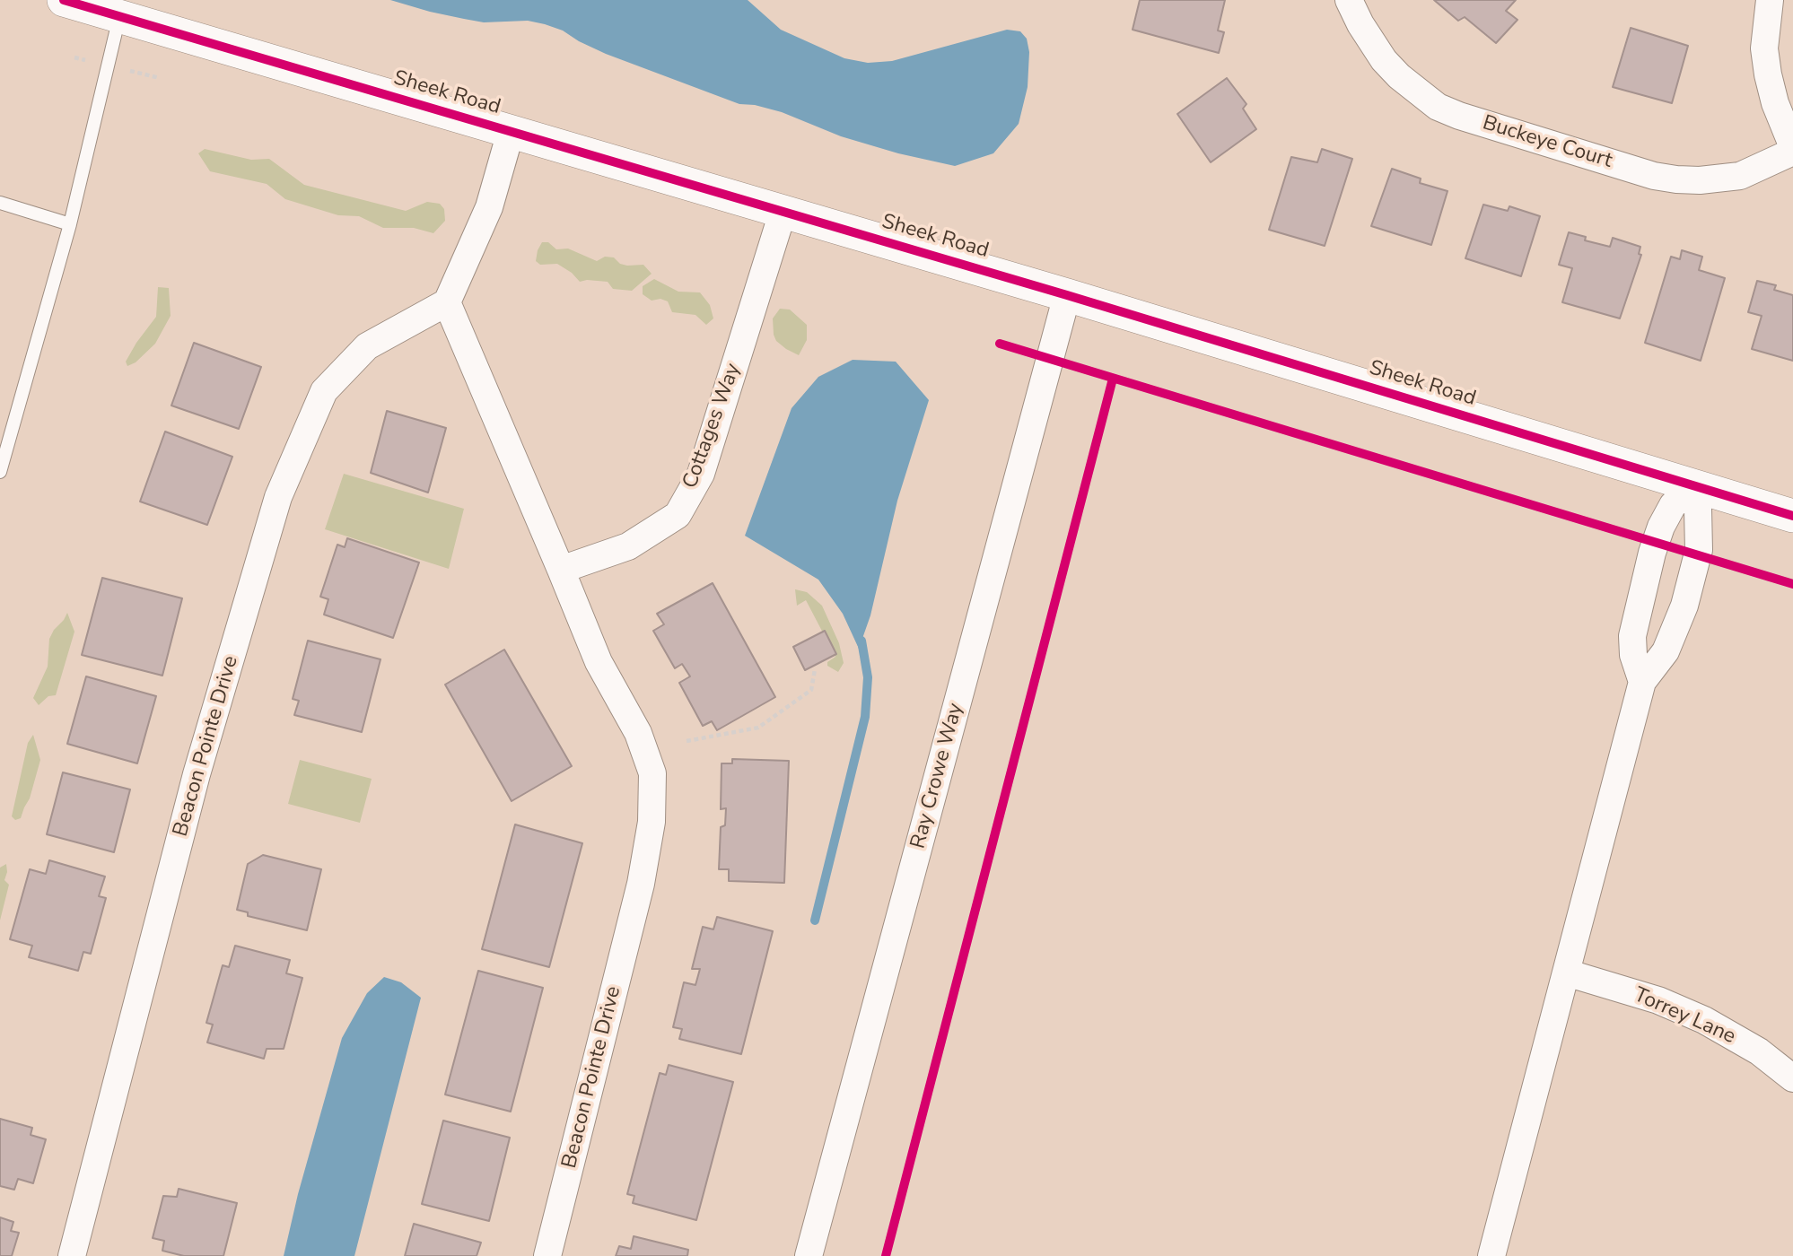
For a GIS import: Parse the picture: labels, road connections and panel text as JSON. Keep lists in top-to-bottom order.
{
  "streets": {
    "street": [
      "Sheek Road",
      "Buckeye Court",
      "Cottages Way",
      "Beacon Pointe Drive",
      "Ray Crowe Way",
      "Torrey Lane"
    ]
  },
  "crossings": [
    ["Sheek Road", "Cottages Way"],
    ["Sheek Road", "Ray Crowe Way"],
    ["Cottages Way", "Beacon Pointe Drive"]
  ]
}
